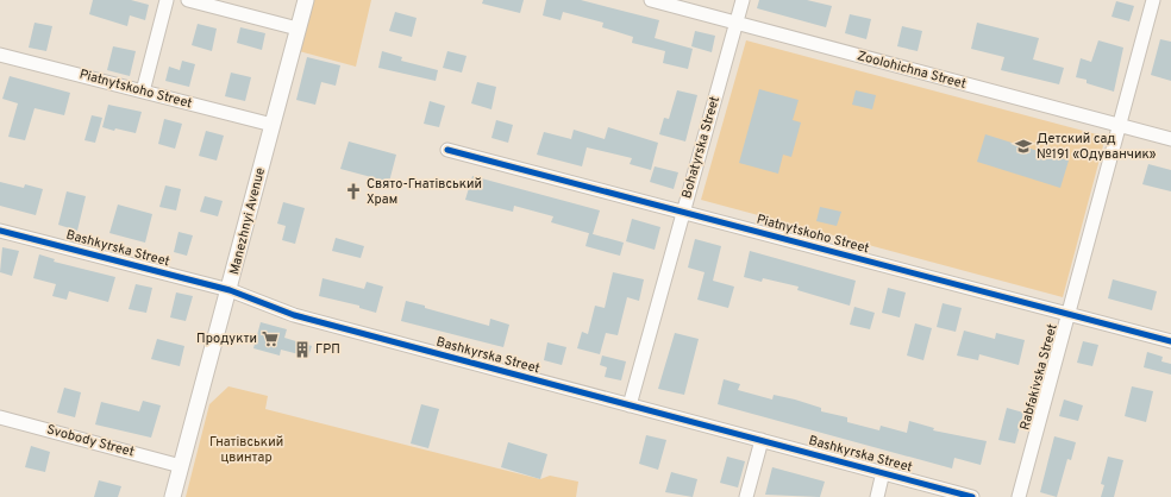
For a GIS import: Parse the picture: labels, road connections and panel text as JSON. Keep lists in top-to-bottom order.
{
  "streets": {
    "street": [
      "Zoolohichna Street",
      "Piatnytskoho Street",
      "Bohatyrska Street",
      "Manezhnyi Avenue",
      "Bashkyrska Street",
      "Rabfakivska Street",
      "Svobody Street"
    ]
  },
  "crossings": [
    ["Zoolohichna Street", "Bohatyrska Street"],
    ["Zoolohichna Street", "Rabfakivska Street"],
    ["Piatnytskoho Street", "Bohatyrska Street"],
    ["Piatnytskoho Street", "Manezhnyi Avenue"],
    ["Piatnytskoho Street", "Rabfakivska Street"],
    ["Bohatyrska Street", "Bashkyrska Street"],
    ["Manezhnyi Avenue", "Bashkyrska Street"],
    ["Manezhnyi Avenue", "Svobody Street"]
  ],
  "parks": ["Гнатівський цвинтар"],
  "places": {
    "school or university": ["Детский сад №191 «Одуванчик»"],
    "church": ["Свято-Гнатівський Храм"],
    "supermarket": ["Продукти"],
    "building": ["ГРП"]
  }
}
